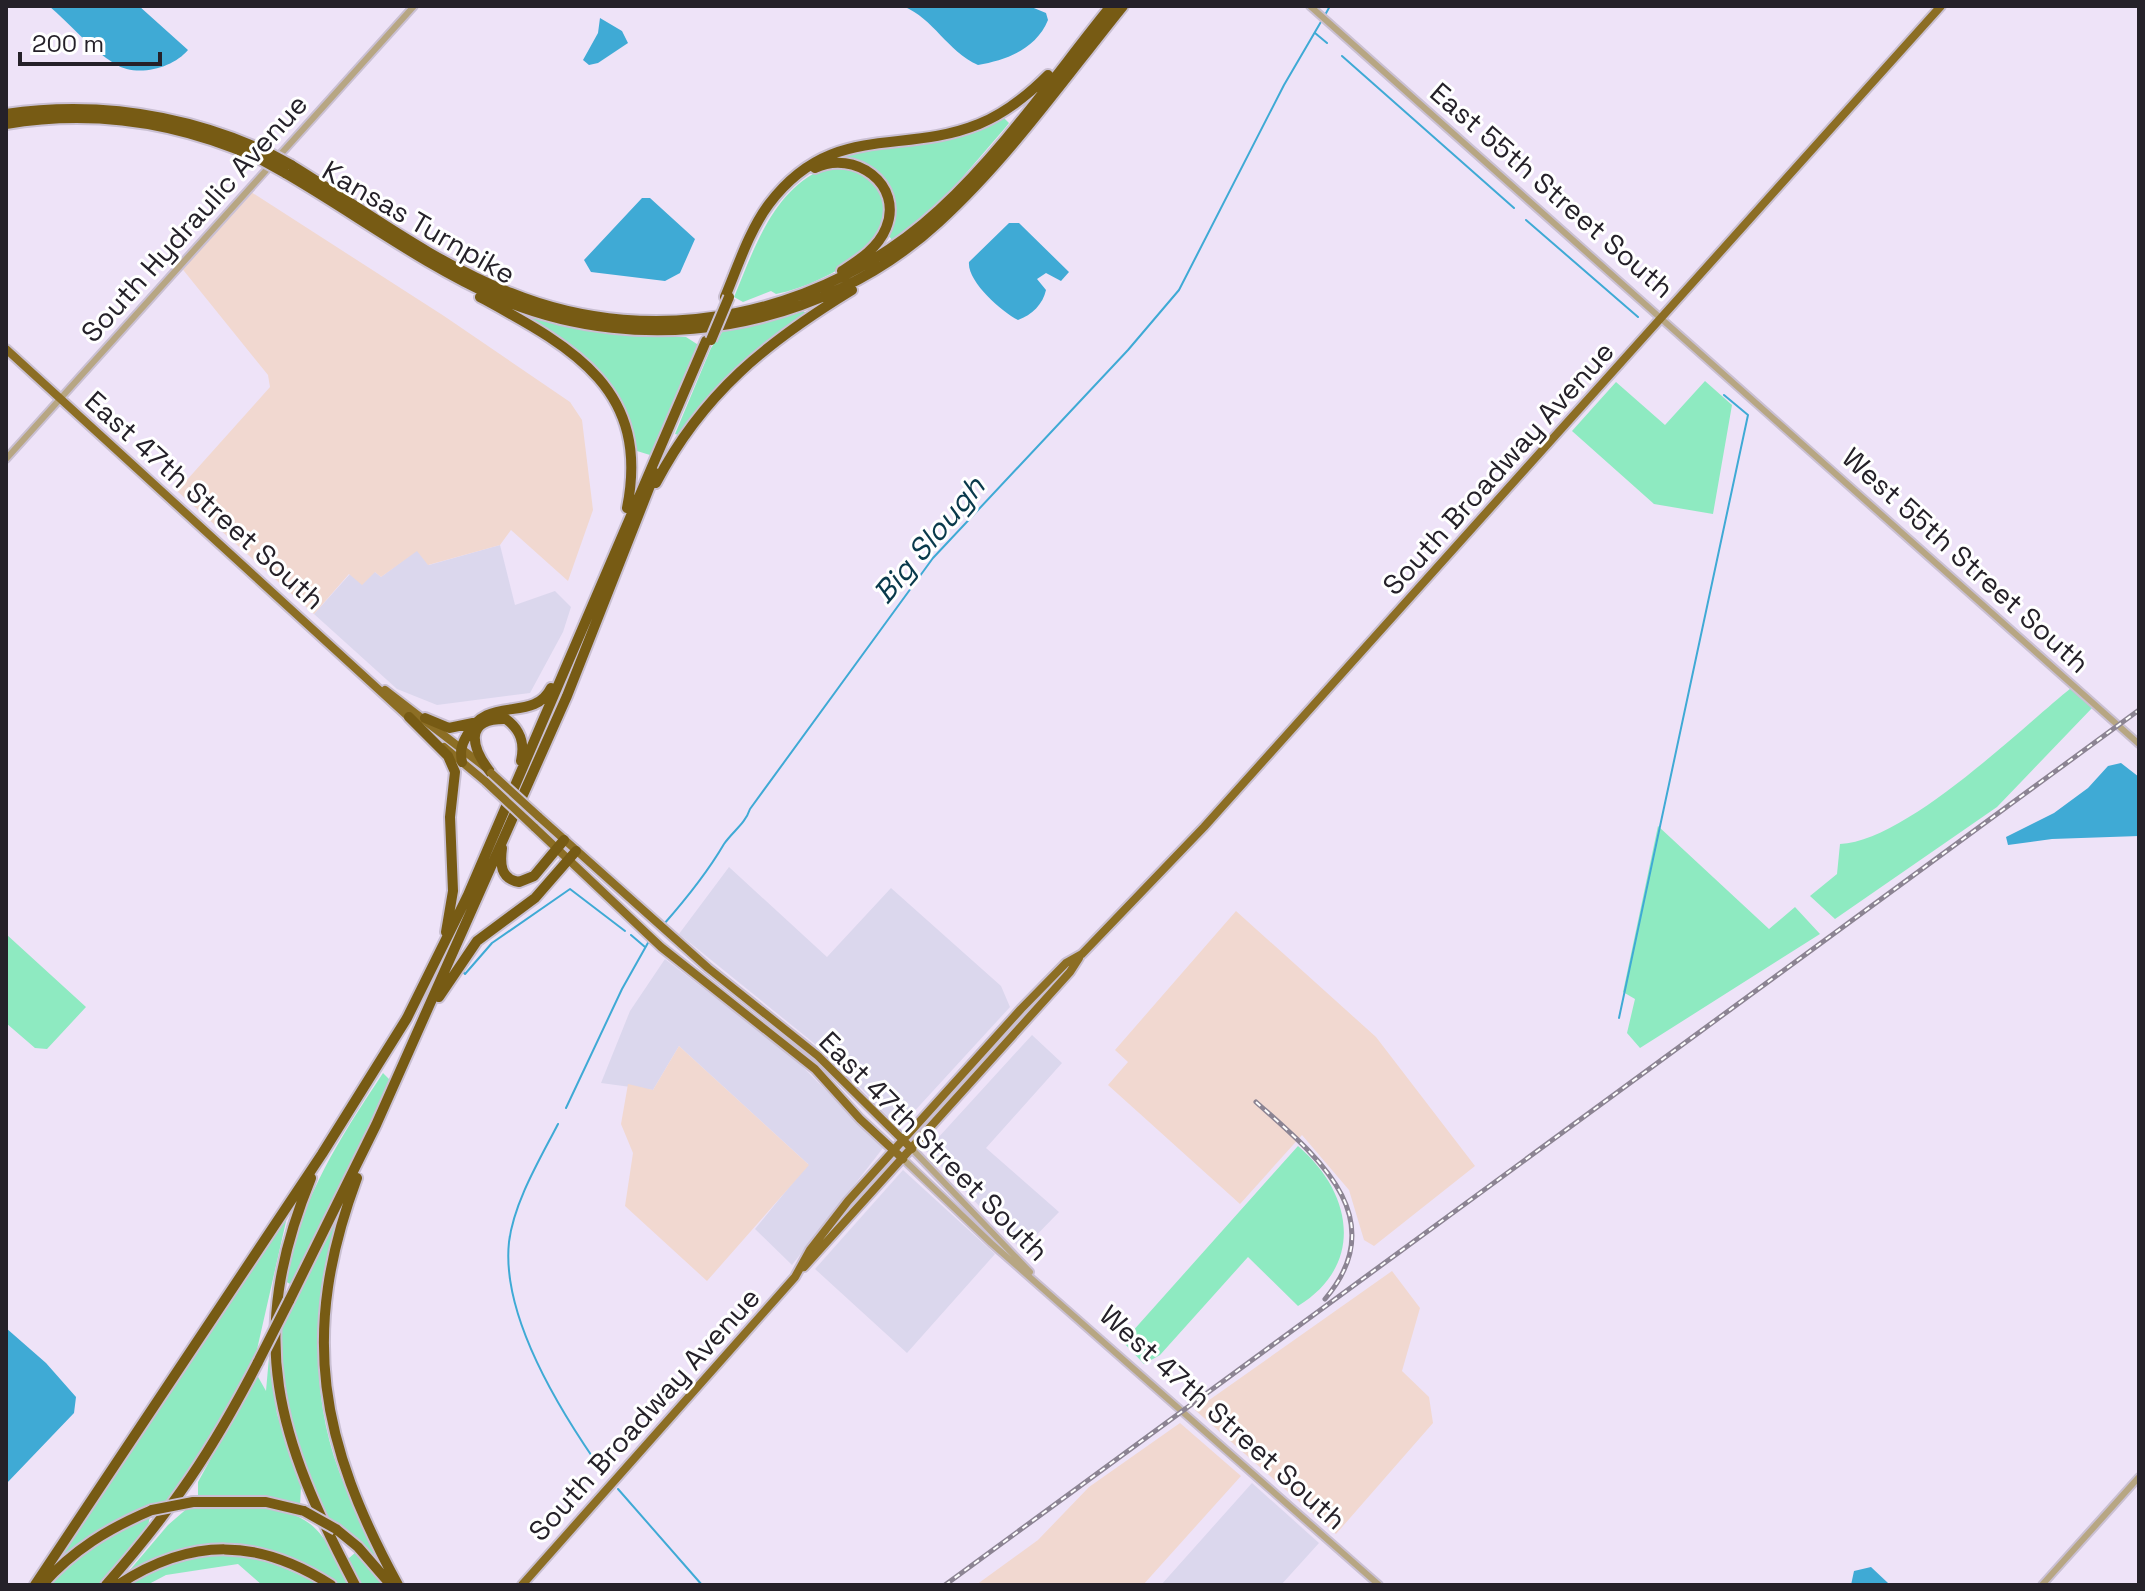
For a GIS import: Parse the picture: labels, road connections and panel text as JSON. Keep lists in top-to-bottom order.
{
  "streets": {
    "highway": ["Kansas Turnpike"],
    "main road": ["South Broadway Avenue", "East 47th Street South"],
    "street": [
      "East 55th Street South",
      "South Hydraulic Avenue",
      "West 55th Street South",
      "West 47th Street South"
    ]
  },
  "crossings": [
    ["East 55th Street South", "South Broadway Avenue"],
    ["East 55th Street South", "West 55th Street South"],
    ["South Hydraulic Avenue", "East 47th Street South"],
    ["South Broadway Avenue", "East 47th Street South"],
    ["East 47th Street South", "West 47th Street South"]
  ],
  "water": ["Big Slough"],
  "scale_bar": "200 m"
}
